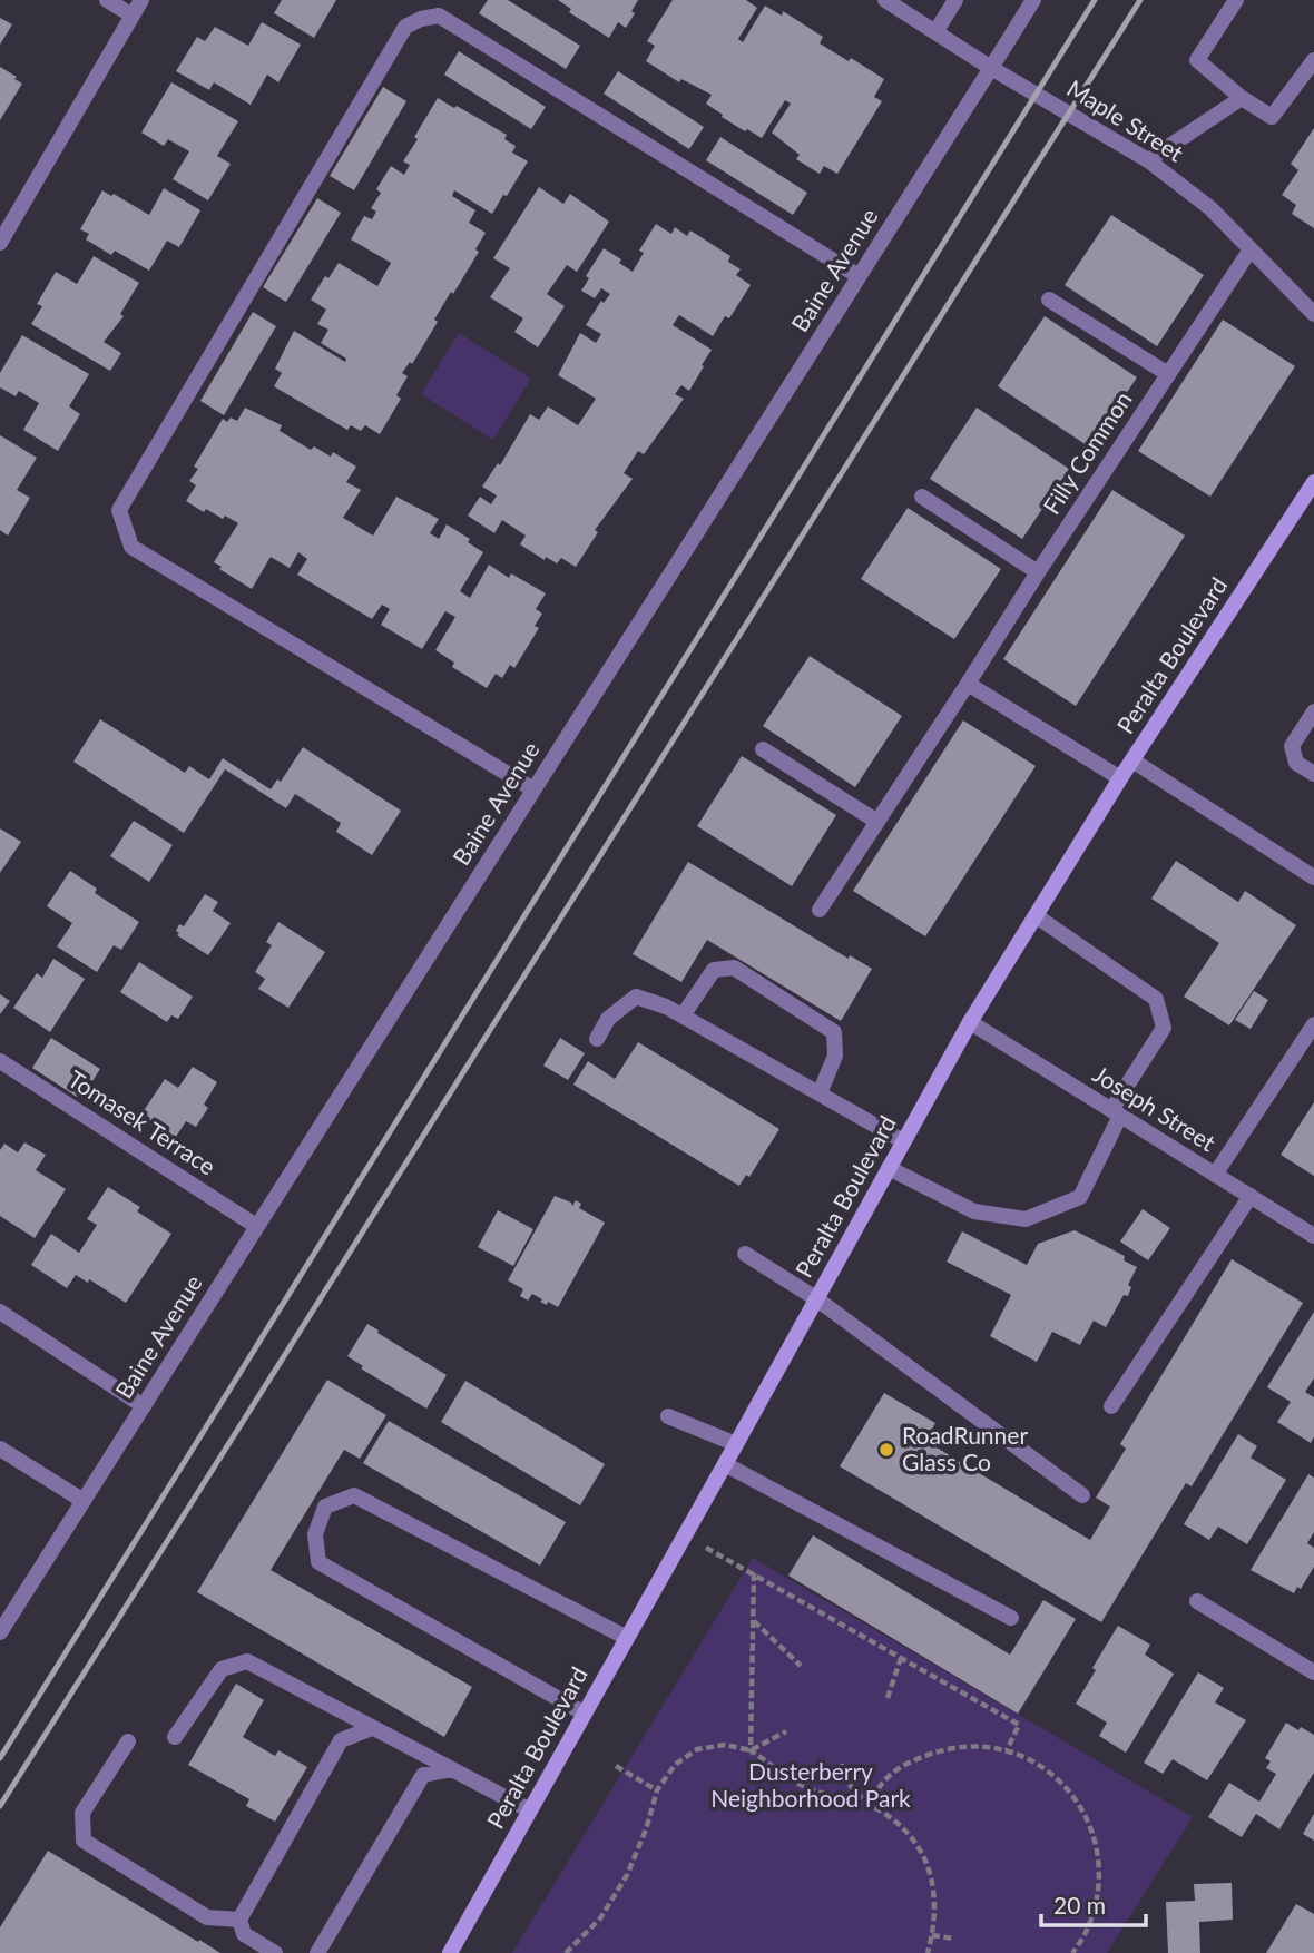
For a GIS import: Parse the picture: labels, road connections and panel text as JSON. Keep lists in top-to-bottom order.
{
  "streets": {
    "main road": ["Peralta Boulevard"],
    "street": [
      "Maple Street",
      "Baine Avenue",
      "Filly Common",
      "Joseph Street",
      "Tomasek Terrace"
    ]
  },
  "crossings": [
    ["Maple Street", "Baine Avenue"],
    ["Maple Street", "Filly Common"],
    ["Baine Avenue", "Tomasek Terrace"],
    ["Peralta Boulevard", "Joseph Street"]
  ],
  "parks": ["Dusterberry Neighborhood Park"],
  "places": ["RoadRunner Glass Co"],
  "scale_bar": "20 m"
}
